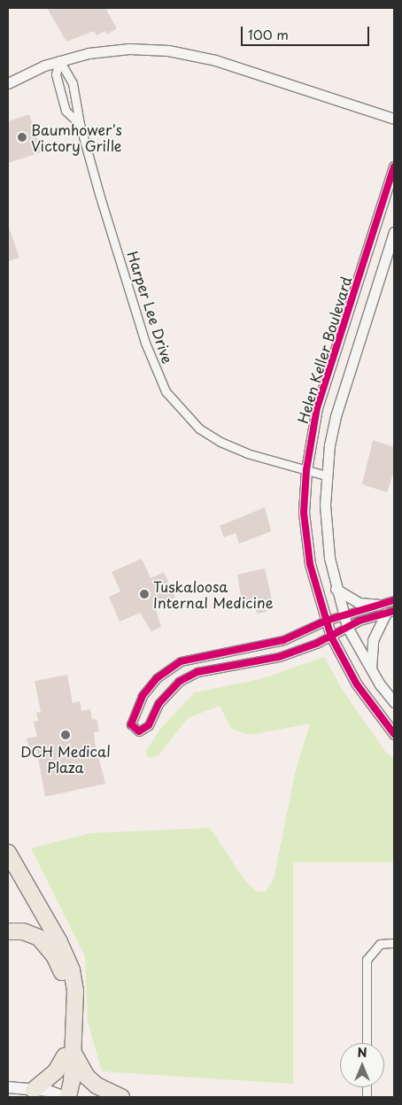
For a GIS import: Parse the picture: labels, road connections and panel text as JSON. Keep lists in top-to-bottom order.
{
  "streets": {
    "street": ["Harper Lee Drive", "Helen Keller Boulevard"]
  },
  "crossings": [
    ["Harper Lee Drive", "Helen Keller Boulevard"]
  ],
  "places": ["Baumhower's Victory Grille", "Tuskaloosa Internal Medicine", "DCH Medical Plaza"],
  "scale_bar": "100 m",
  "north": "top"
}
